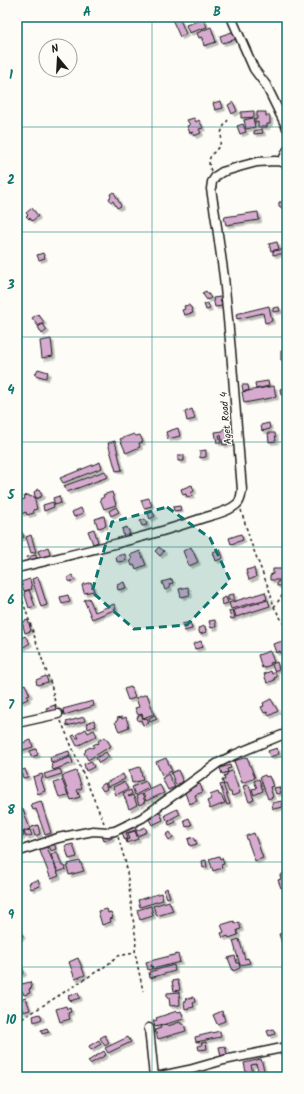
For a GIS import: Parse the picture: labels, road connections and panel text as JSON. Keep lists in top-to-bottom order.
{
  "streets": {
    "street": ["Aget Road 4"]
  },
  "north": "top",
  "grid": {
    "columns": ["A", "B"],
    "rows": [
      "1",
      "2",
      "3",
      "4",
      "5",
      "6",
      "7",
      "8",
      "9",
      "10"
    ]
  }
}
